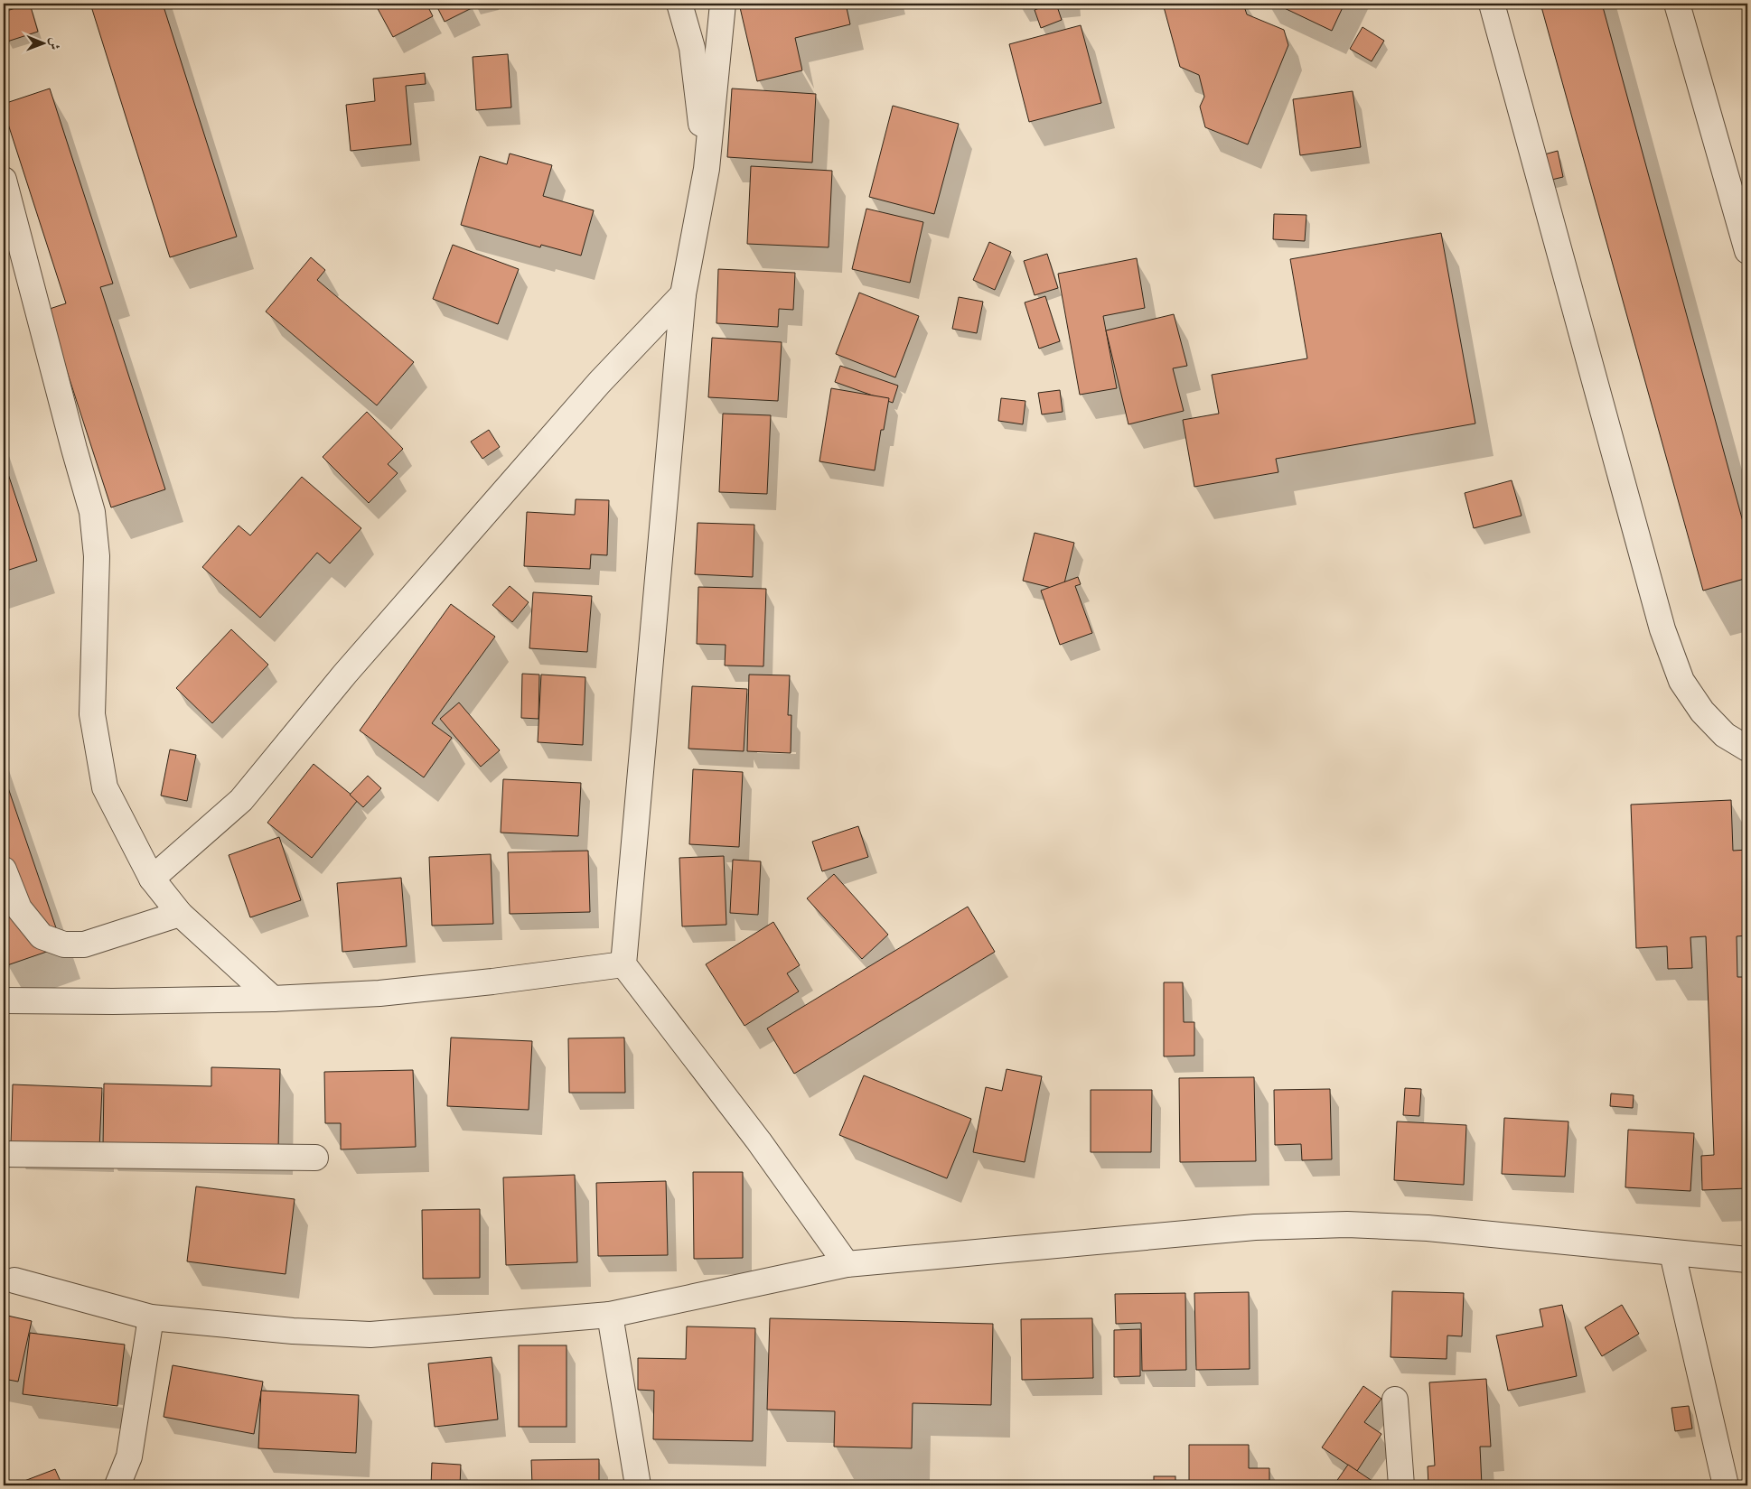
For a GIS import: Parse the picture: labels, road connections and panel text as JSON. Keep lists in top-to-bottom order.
{
  "north": "right"
}
